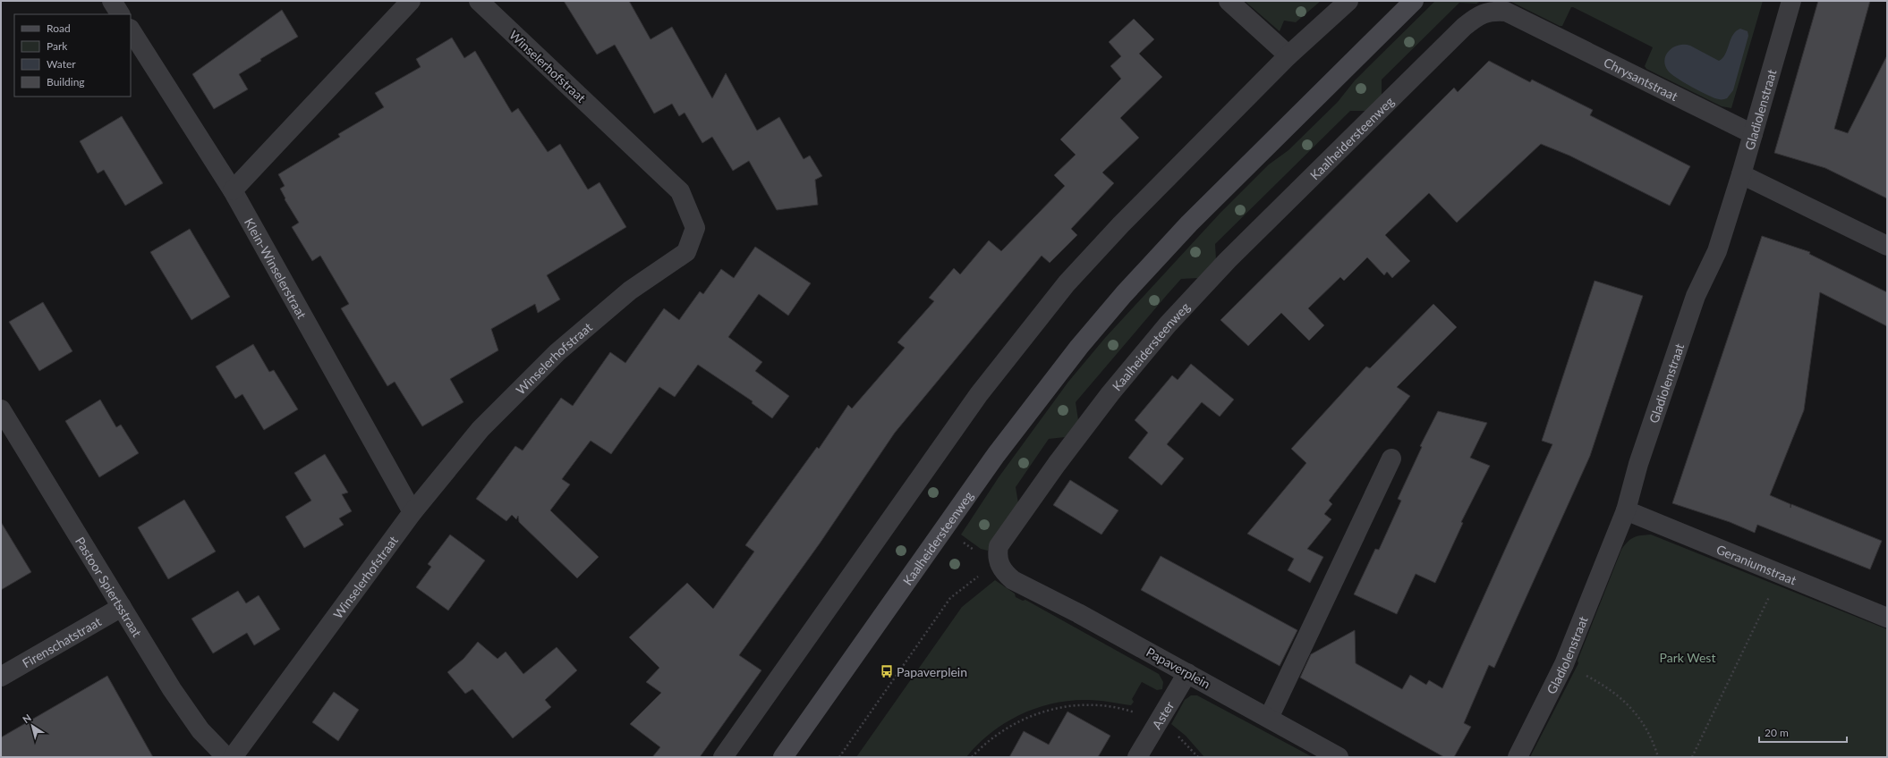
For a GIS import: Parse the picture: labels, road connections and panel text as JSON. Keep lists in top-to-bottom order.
{
  "streets": {
    "street": [
      "Winselerhofstraat",
      "Chrysantstraat",
      "Gladiolenstraat",
      "Kaalheidersteenweg",
      "Klein-Winselerstraat",
      "Geraniumstraat",
      "Pastoor Spiertsstraat",
      "Firenschatstraat",
      "Papaverplein",
      "Aster"
    ]
  },
  "crossings": [
    ["Winselerhofstraat", "Klein-Winselerstraat"],
    ["Chrysantstraat", "Gladiolenstraat"],
    ["Chrysantstraat", "Kaalheidersteenweg"],
    ["Gladiolenstraat", "Geraniumstraat"],
    ["Kaalheidersteenweg", "Papaverplein"],
    ["Pastoor Spiertsstraat", "Firenschatstraat"],
    ["Papaverplein", "Aster"]
  ],
  "parks": ["Park West"],
  "places": {
    "bus stop": ["Papaverplein"]
  },
  "legend": [
    "Road",
    "Park",
    "Water",
    "Building"
  ],
  "scale_bar": "20 m",
  "north": "top left"
}
